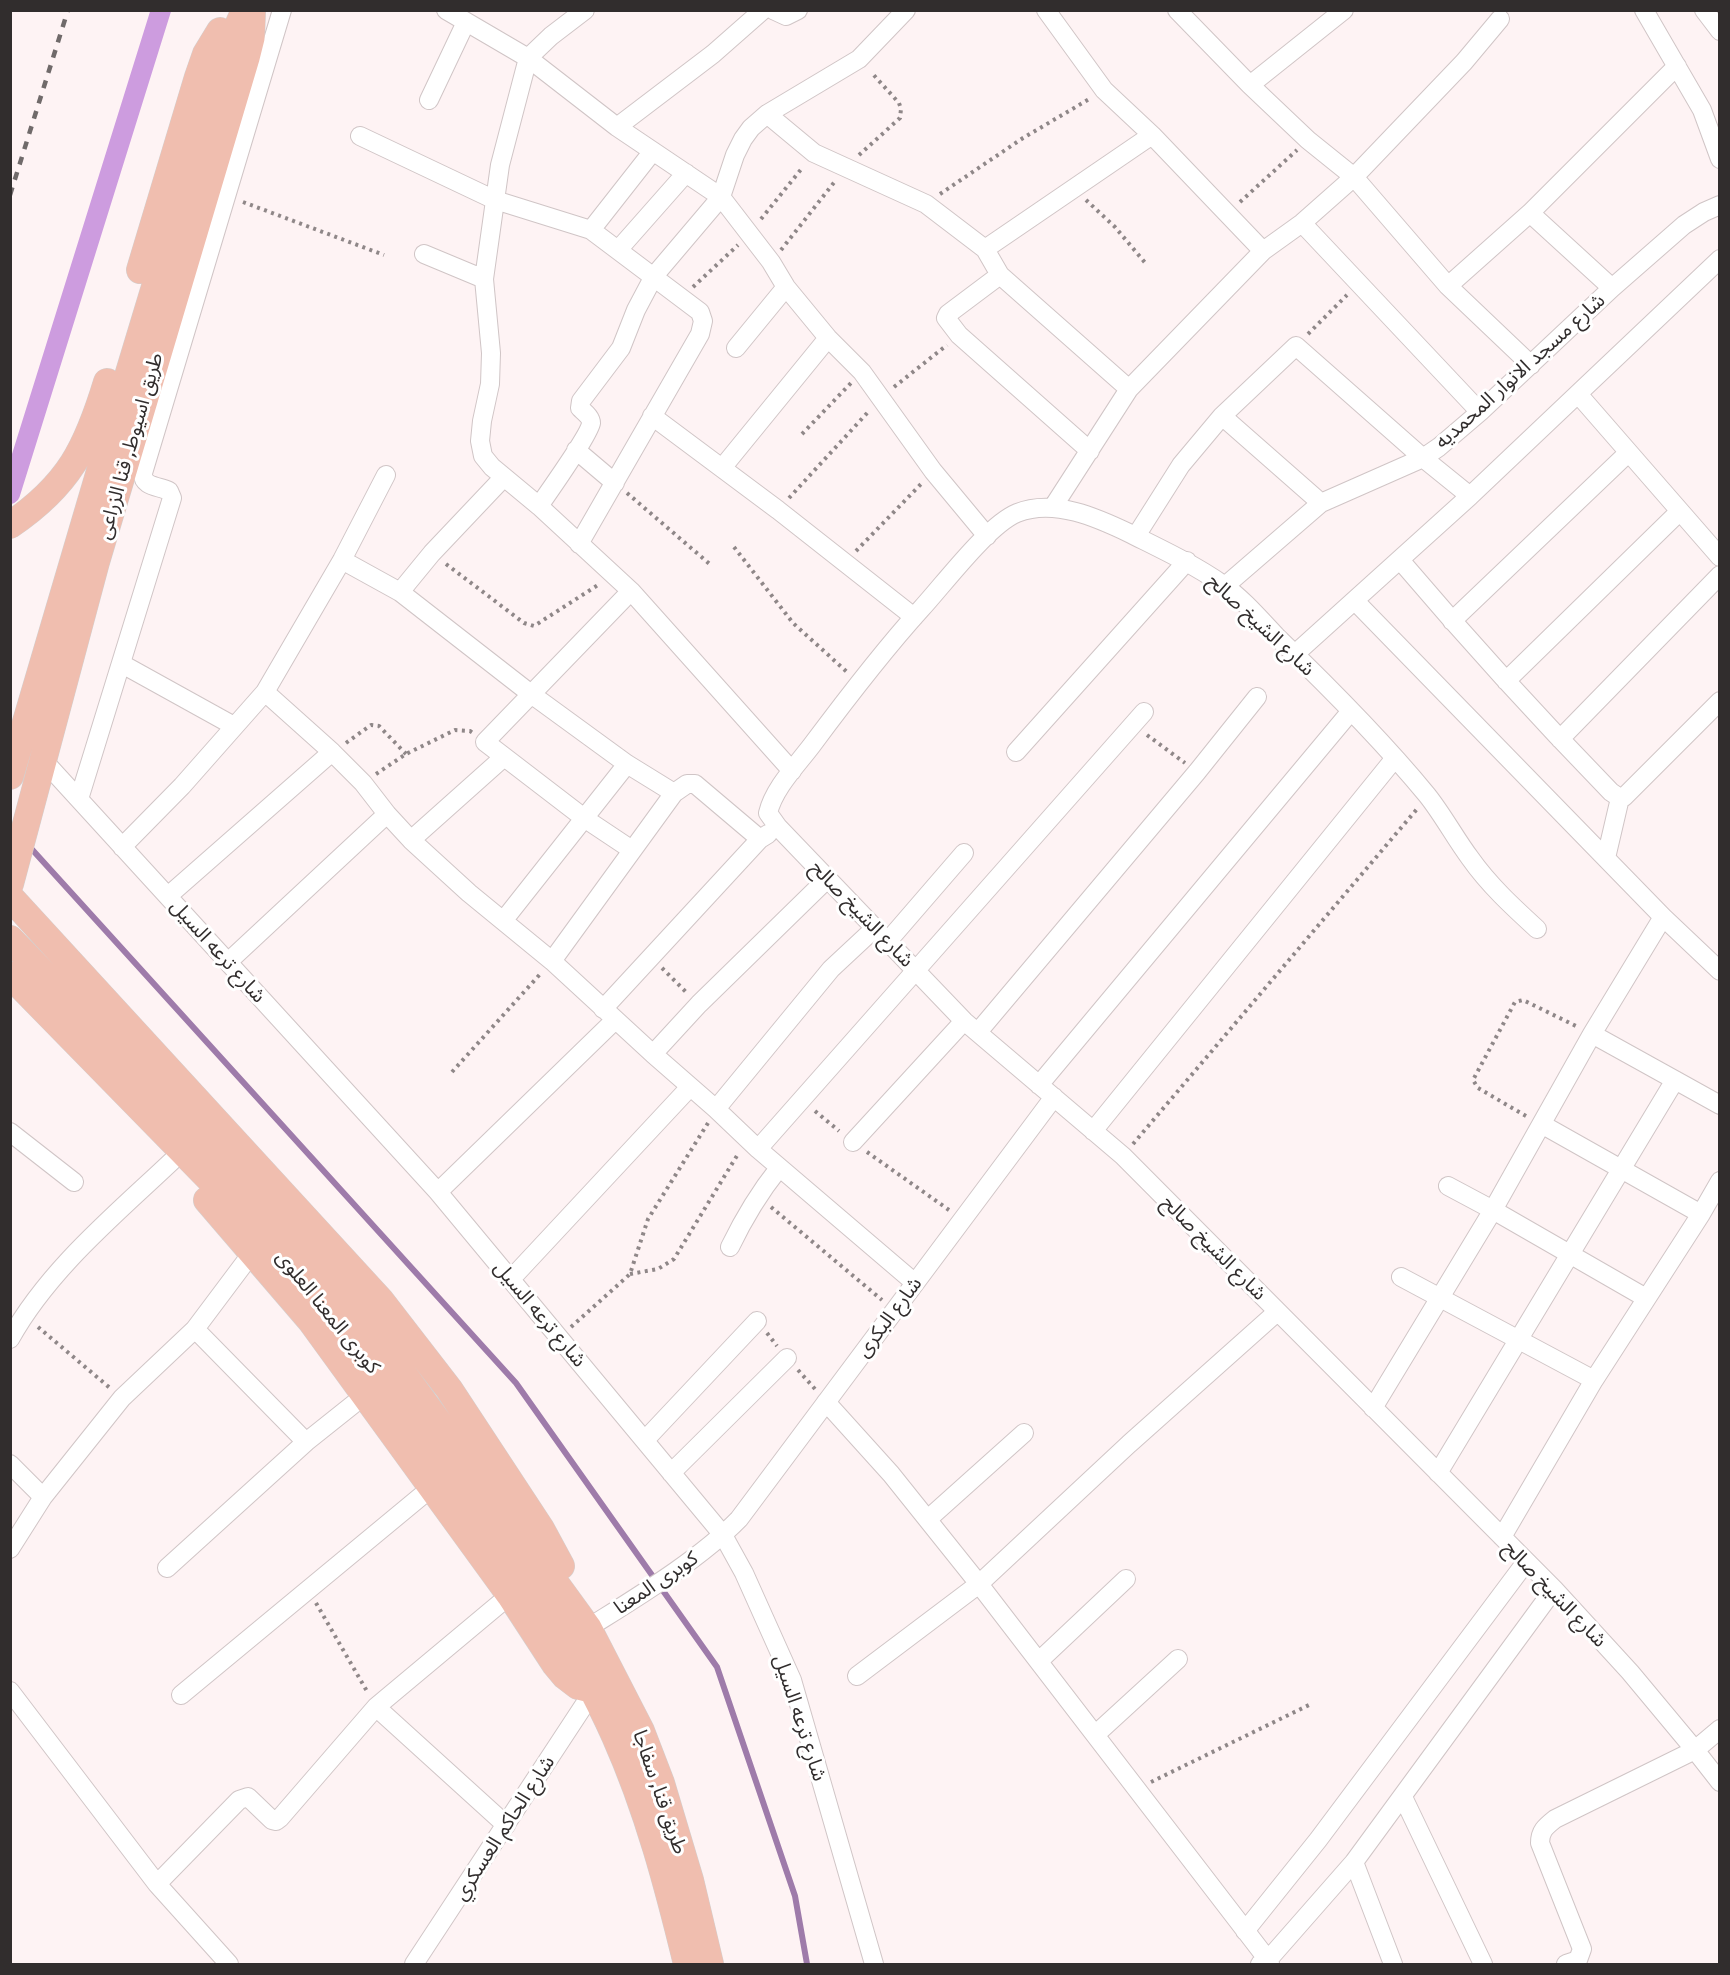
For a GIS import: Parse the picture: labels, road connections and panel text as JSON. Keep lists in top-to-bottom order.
{
  "streets": {
    "highway": ["طريق اسيوط, قنا الزراعى", "كوبرى المعنا العلوى", "طريق قنا, سفاجا"],
    "street": [
      "شارع مسجد الانوار المحمديه",
      "شارع الشيخ صالح",
      "شارع ترعه السيل",
      "شارع البكرى",
      "كوبرى المعنا",
      "شارع الحاكم العسكري"
    ]
  },
  "crossings": [
    ["شارع مسجد الانوار المحمديه", "شارع الشيخ صالح"],
    ["طريق اسيوط, قنا الزراعى", "شارع ترعه السيل"],
    ["شارع الشيخ صالح", "شارع البكرى"],
    ["شارع ترعه السيل", "شارع البكرى"],
    ["شارع ترعه السيل", "كوبرى المعنا"],
    ["كوبرى المعنا العلوى", "كوبرى المعنا"],
    ["كوبرى المعنا العلوى", "طريق قنا, سفاجا"],
    ["كوبرى المعنا العلوى", "شارع الحاكم العسكري"],
    ["شارع البكرى", "كوبرى المعنا"],
    ["كوبرى المعنا", "طريق قنا, سفاجا"],
    ["طريق قنا, سفاجا", "شارع الحاكم العسكري"]
  ]
}
